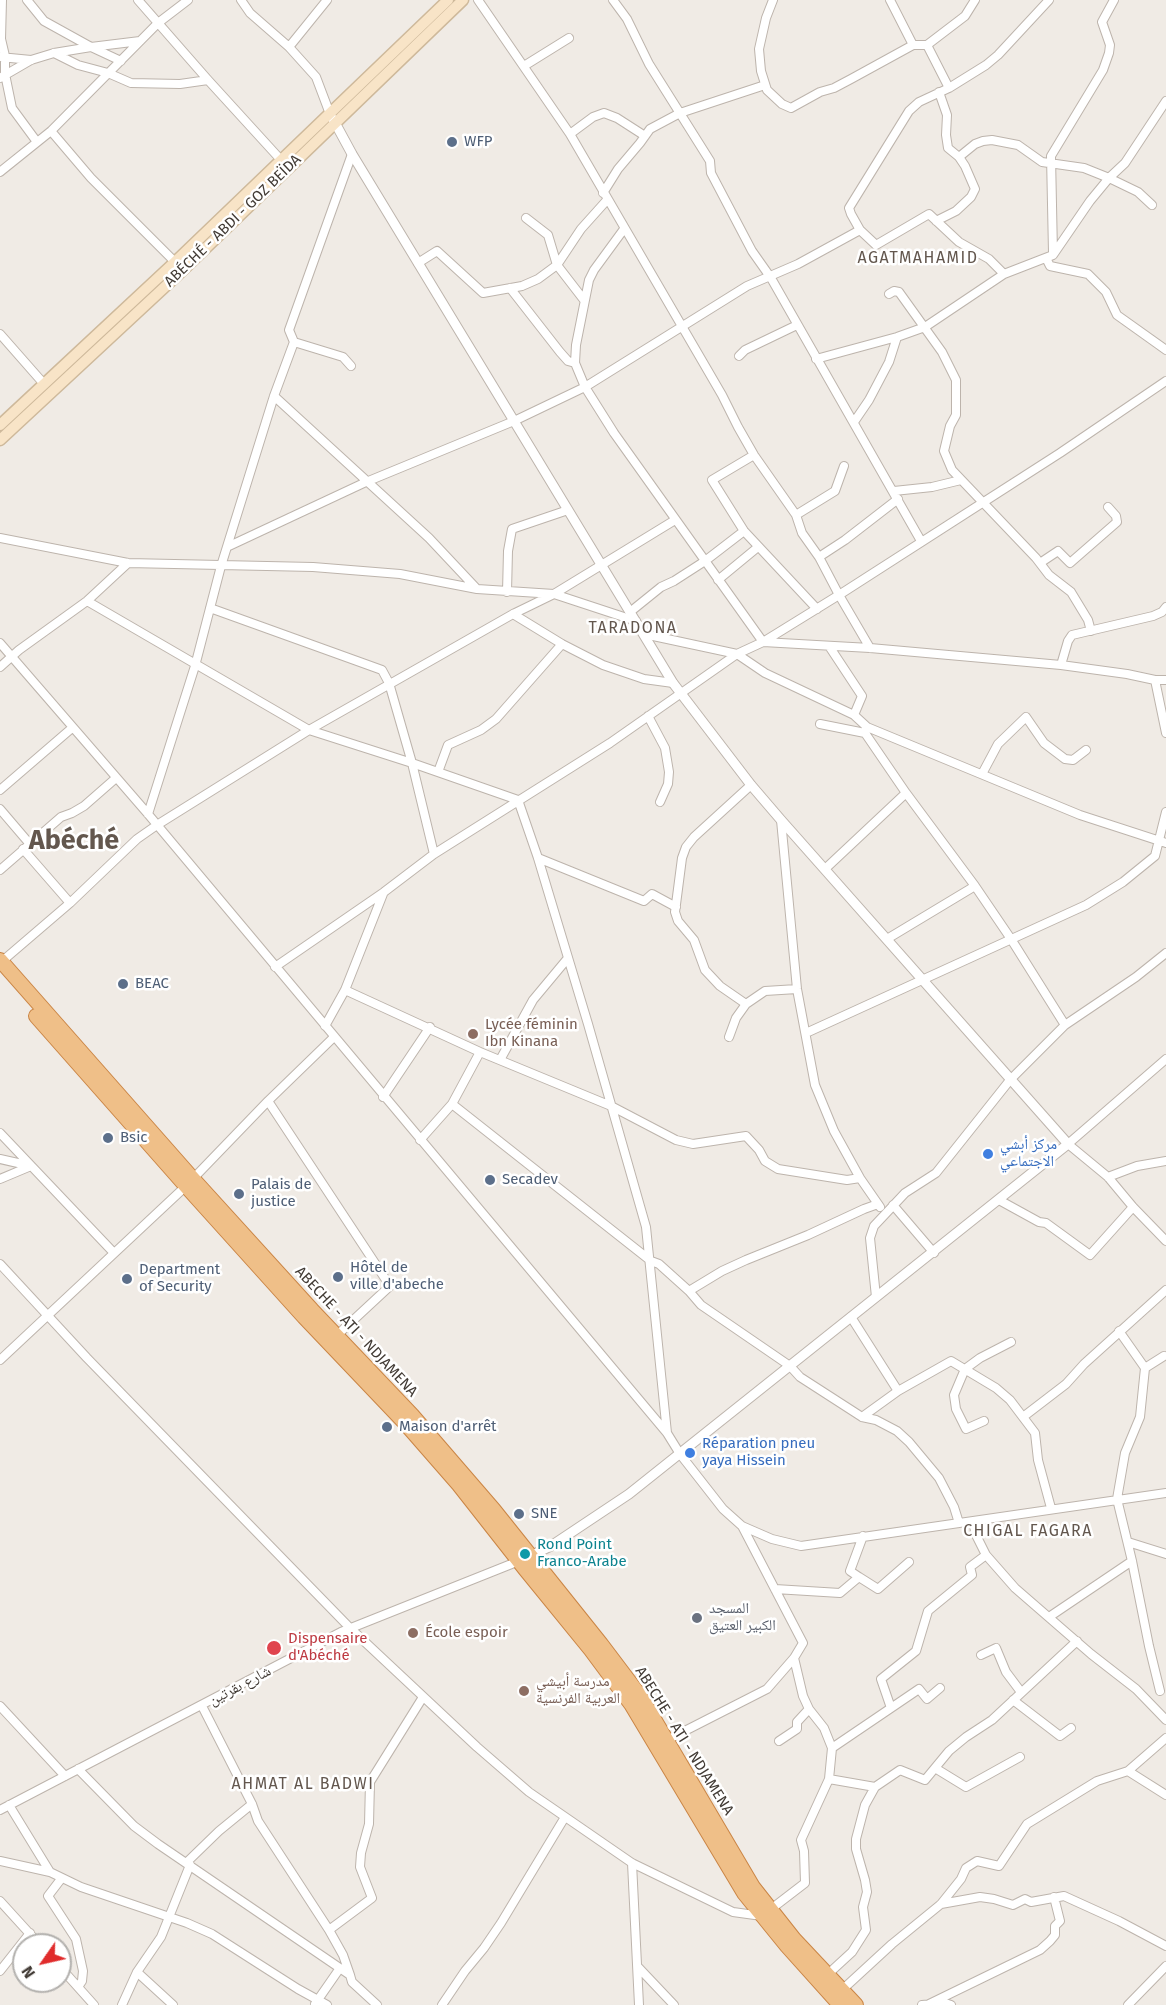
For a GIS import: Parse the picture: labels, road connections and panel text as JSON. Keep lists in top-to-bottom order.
{
  "streets": {
    "highway": ["ABECHE - ATI - NDJAMENA"],
    "main road": ["ABÉCHÉ - ABDI - GOZ BEÏDA"],
    "street": ["شارع بقرتين"]
  },
  "crossings": [
    ["ABECHE - ATI - NDJAMENA", "شارع بقرتين"]
  ],
  "districts": [
    "AGATMAHAMID",
    "TARADONA",
    "Abéché",
    "CHIGAL FAGARA",
    "AHMAT AL BADWI"
  ],
  "places": [
    "WFP",
    "BEAC",
    "Lycée féminin Ibn Kinana",
    "Bsic",
    "مركز أبشي الاجتماعي",
    "Secadev",
    "Palais de justice",
    "Hôtel de ville d'abeche",
    "Department of Security",
    "Maison d'arrêt",
    "Réparation pneu yaya Hissein",
    "SNE",
    "Rond Point Franco-Arabe",
    "المسجد الكبير العتيق",
    "École espoir",
    "Dispensaire d'Abéché",
    "مدرسة أبيشي العربية الفرنسية"
  ],
  "north": "bottom left"
}
